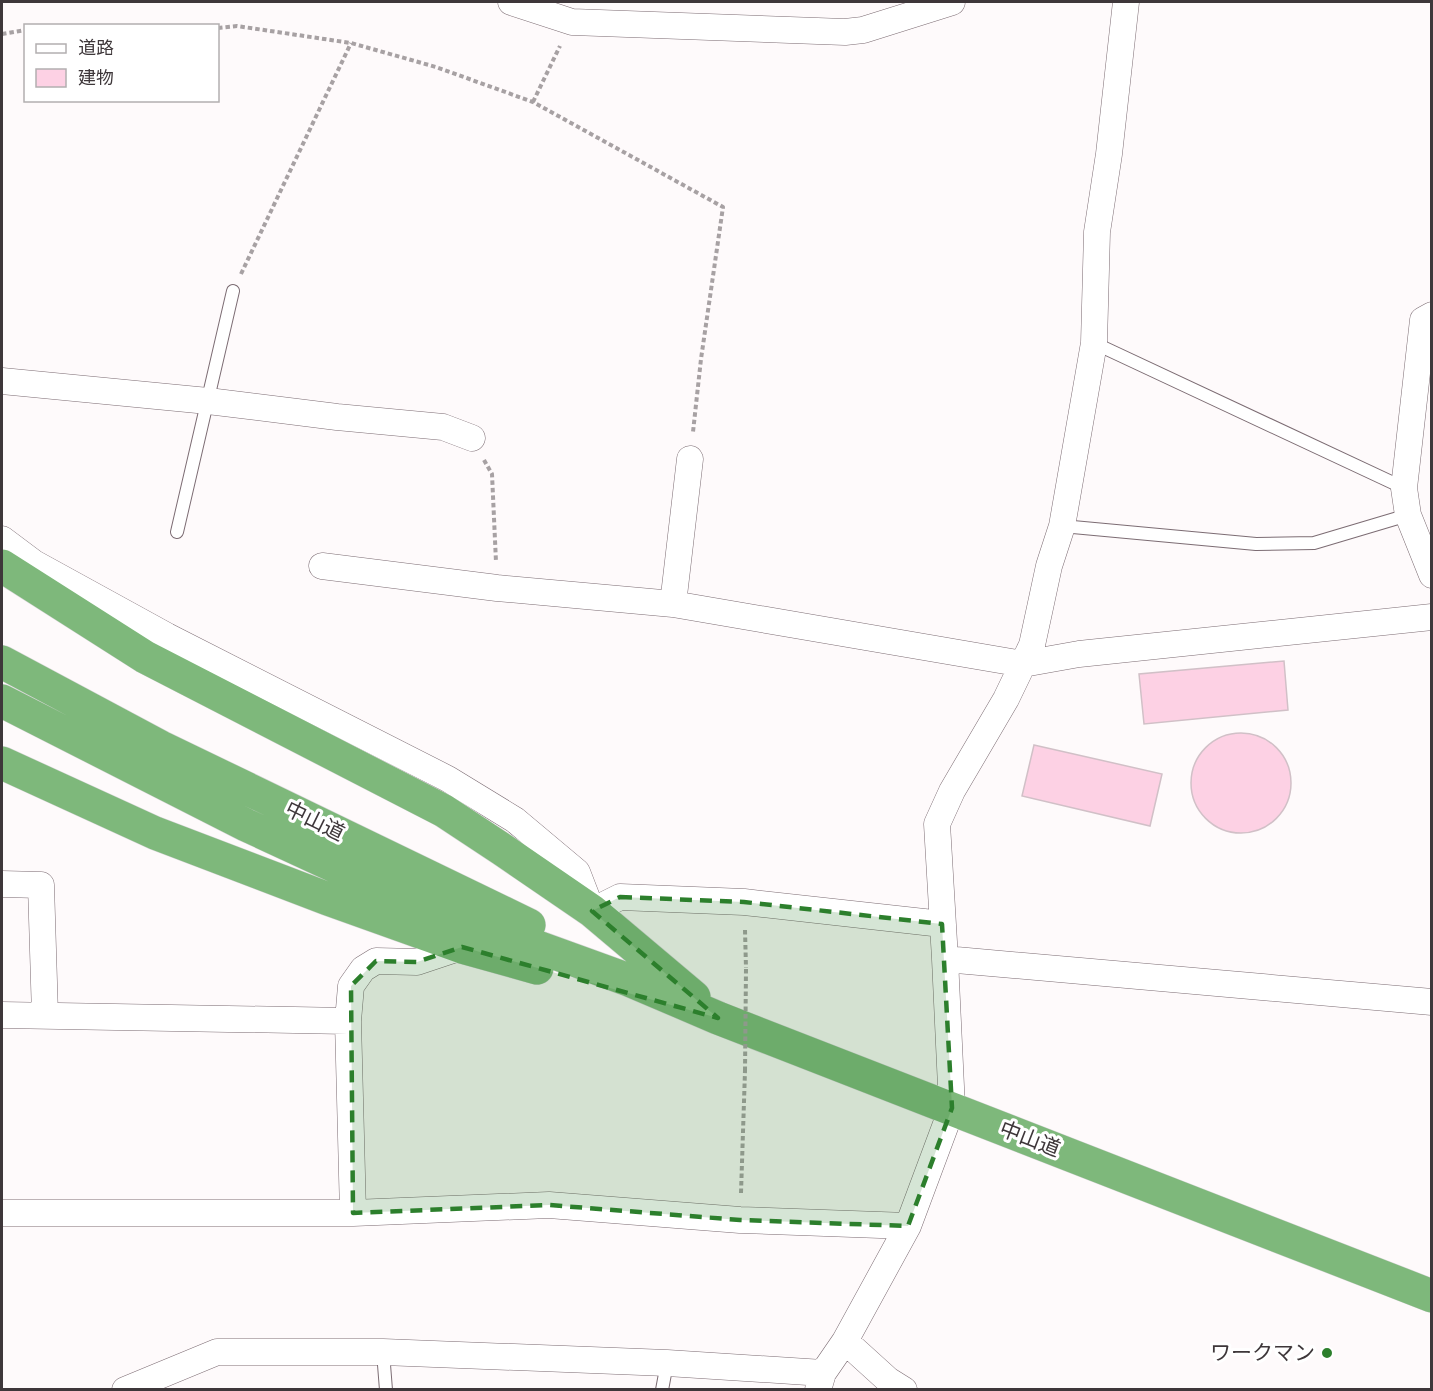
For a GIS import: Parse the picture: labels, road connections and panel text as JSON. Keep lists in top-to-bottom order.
{
  "streets": {
    "highway": ["中山道"]
  },
  "places": ["ワークマン"],
  "legend": ["道路", "建物"]
}
